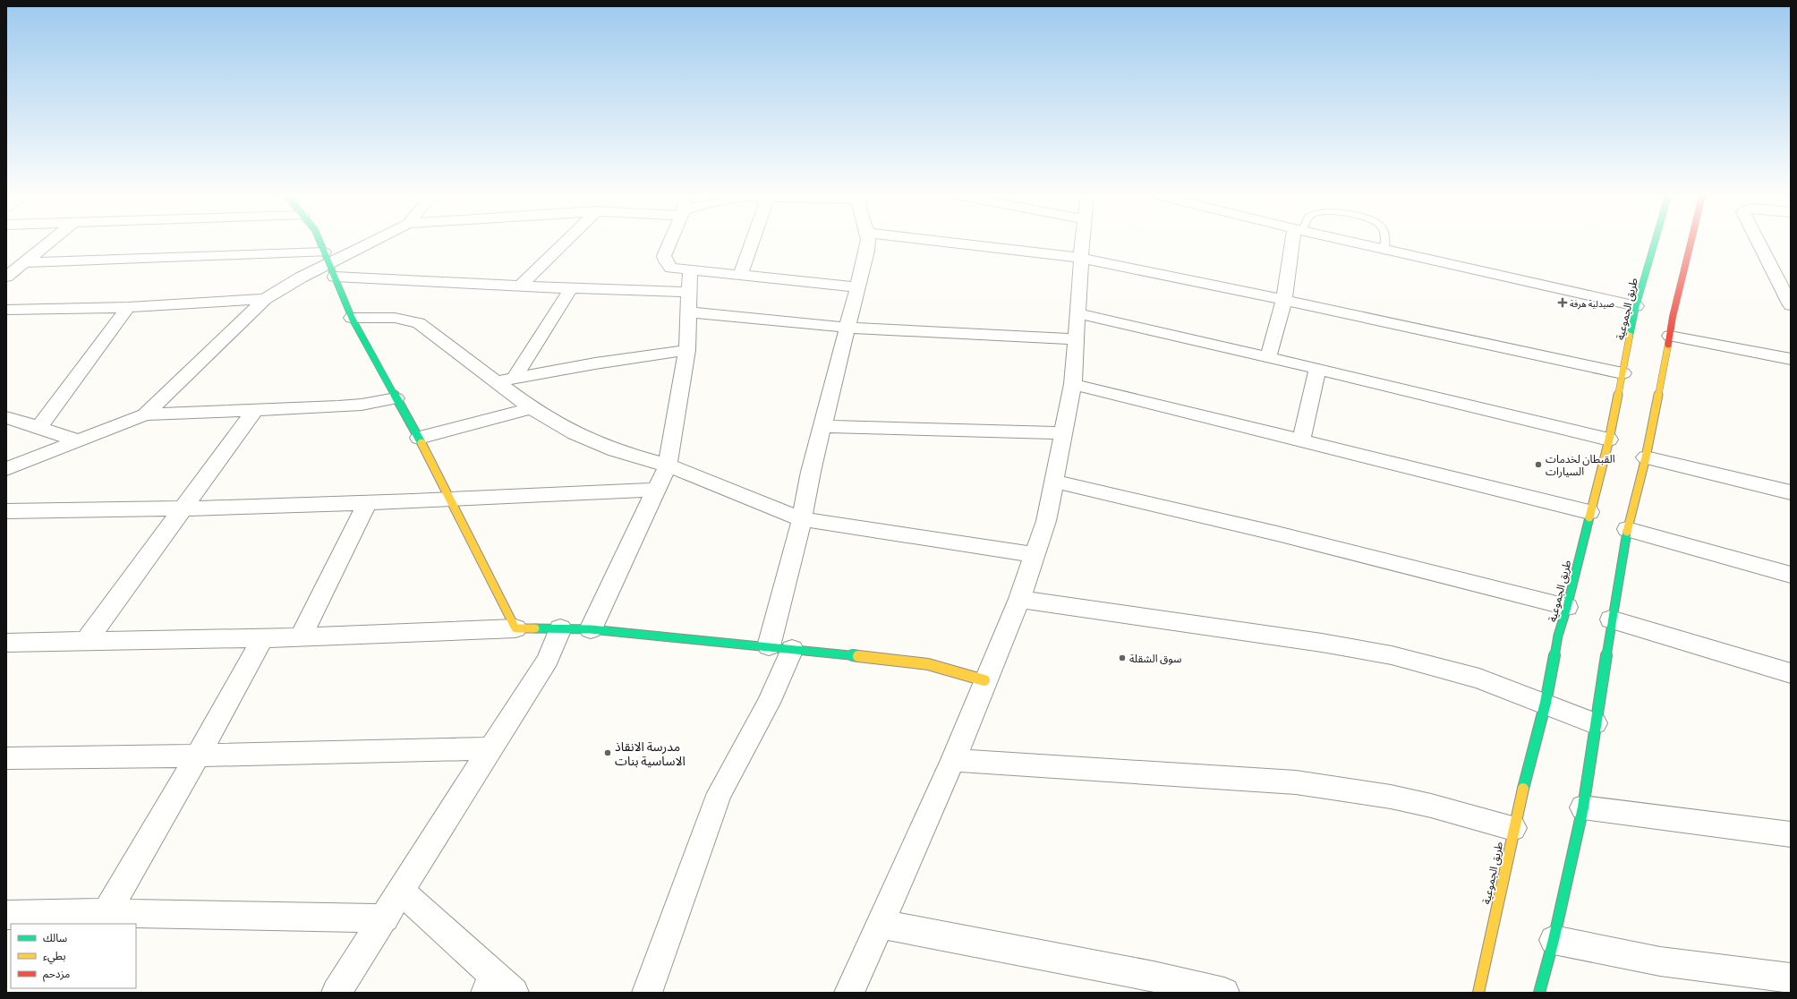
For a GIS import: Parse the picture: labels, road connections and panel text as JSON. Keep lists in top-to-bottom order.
{
  "streets": {
    "main road": ["طريق الجموعية"]
  },
  "places": {
    "health": ["صيدلية هرفة"],
    "other": ["القبطان لخدمات السيارات", "سوق الشقلة", "مدرسة الانقاذ الاساسية بنات"]
  },
  "legend": ["سالك", "بطيء", "مزدحم"]
}
